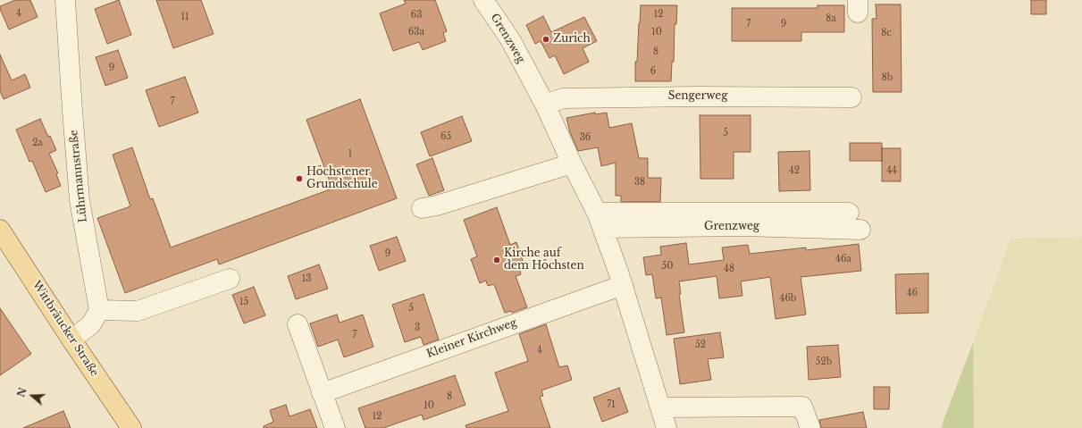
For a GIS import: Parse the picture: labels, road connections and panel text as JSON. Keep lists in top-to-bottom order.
{
  "streets": {
    "main road": ["Wittbräucker Straße"],
    "street": [
      "Grenzweg",
      "Sengerweg",
      "Lührmannstraße",
      "Kleiner Kirchweg"
    ]
  },
  "crossings": [
    ["Grenzweg", "Sengerweg"],
    ["Grenzweg", "Kleiner Kirchweg"]
  ],
  "places": ["Zurich", "Höchstener Grundschule", "Kirche auf dem Höchsten"],
  "house_numbers": [
    "4",
    "12",
    "63",
    "11",
    "8a",
    "7",
    "9",
    "63a",
    "10",
    "8c",
    "8",
    "9",
    "6",
    "8b",
    "7",
    "5",
    "65",
    "36",
    "2a",
    "1",
    "42",
    "44",
    "38",
    "9",
    "46a",
    "50",
    "48",
    "13",
    "46",
    "46b",
    "15",
    "5",
    "3",
    "7",
    "52",
    "4",
    "52b",
    "8",
    "71",
    "10",
    "12"
  ],
  "north": "left"
}
